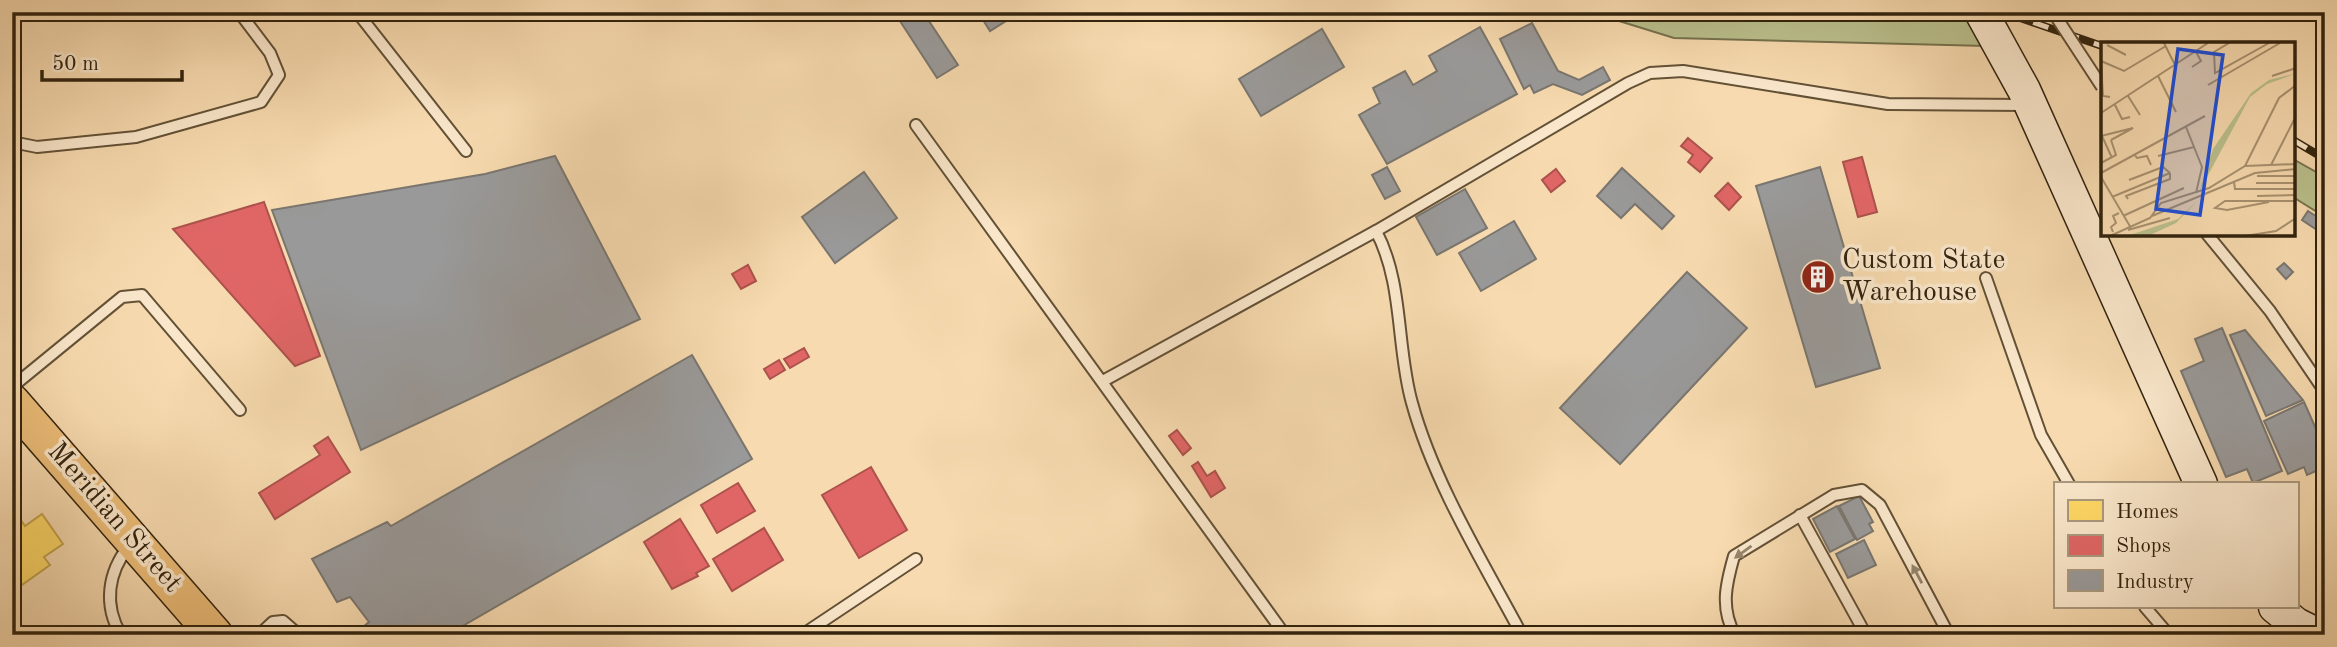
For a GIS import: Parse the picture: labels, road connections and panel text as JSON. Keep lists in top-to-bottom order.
{
  "streets": {
    "main road": ["Meridian Street"]
  },
  "places": {
    "building": ["Custom State Warehouse"]
  },
  "legend": ["Homes", "Shops", "Industry"],
  "scale_bar": "50 m"
}
